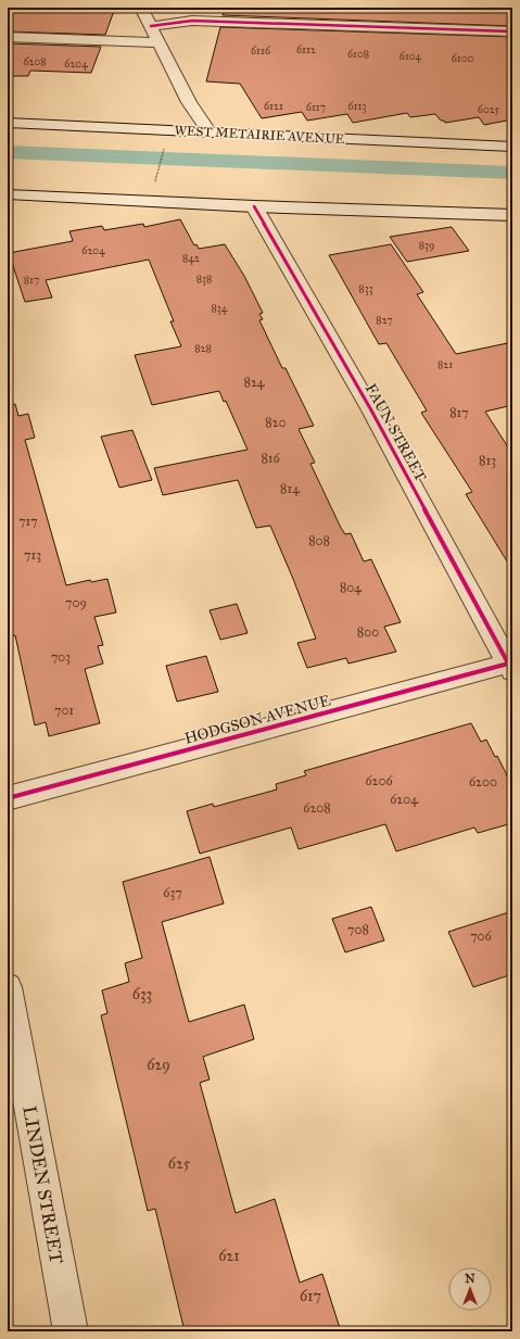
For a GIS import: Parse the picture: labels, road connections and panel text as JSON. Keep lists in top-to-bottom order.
{
  "streets": {
    "street": [
      "WEST METAIRIE AVENUE",
      "FAUN STREET",
      "HODGSON AVENUE",
      "LINDEN STREET"
    ]
  },
  "crossings": [
    ["FAUN STREET", "HODGSON AVENUE"]
  ],
  "house_numbers": [
    "6112",
    "6116",
    "6108",
    "6104",
    "6100",
    "6208",
    "6204",
    "6121",
    "6113",
    "6117",
    "6025",
    "839",
    "6204",
    "842",
    "838",
    "817",
    "833",
    "834",
    "827",
    "828",
    "821",
    "824",
    "817",
    "820",
    "816",
    "813",
    "814",
    "717",
    "808",
    "713",
    "804",
    "709",
    "800",
    "703",
    "701",
    "6206",
    "6200",
    "6204",
    "6208",
    "637",
    "708",
    "706",
    "633",
    "629",
    "625",
    "621",
    "617"
  ],
  "north": "top"
}
